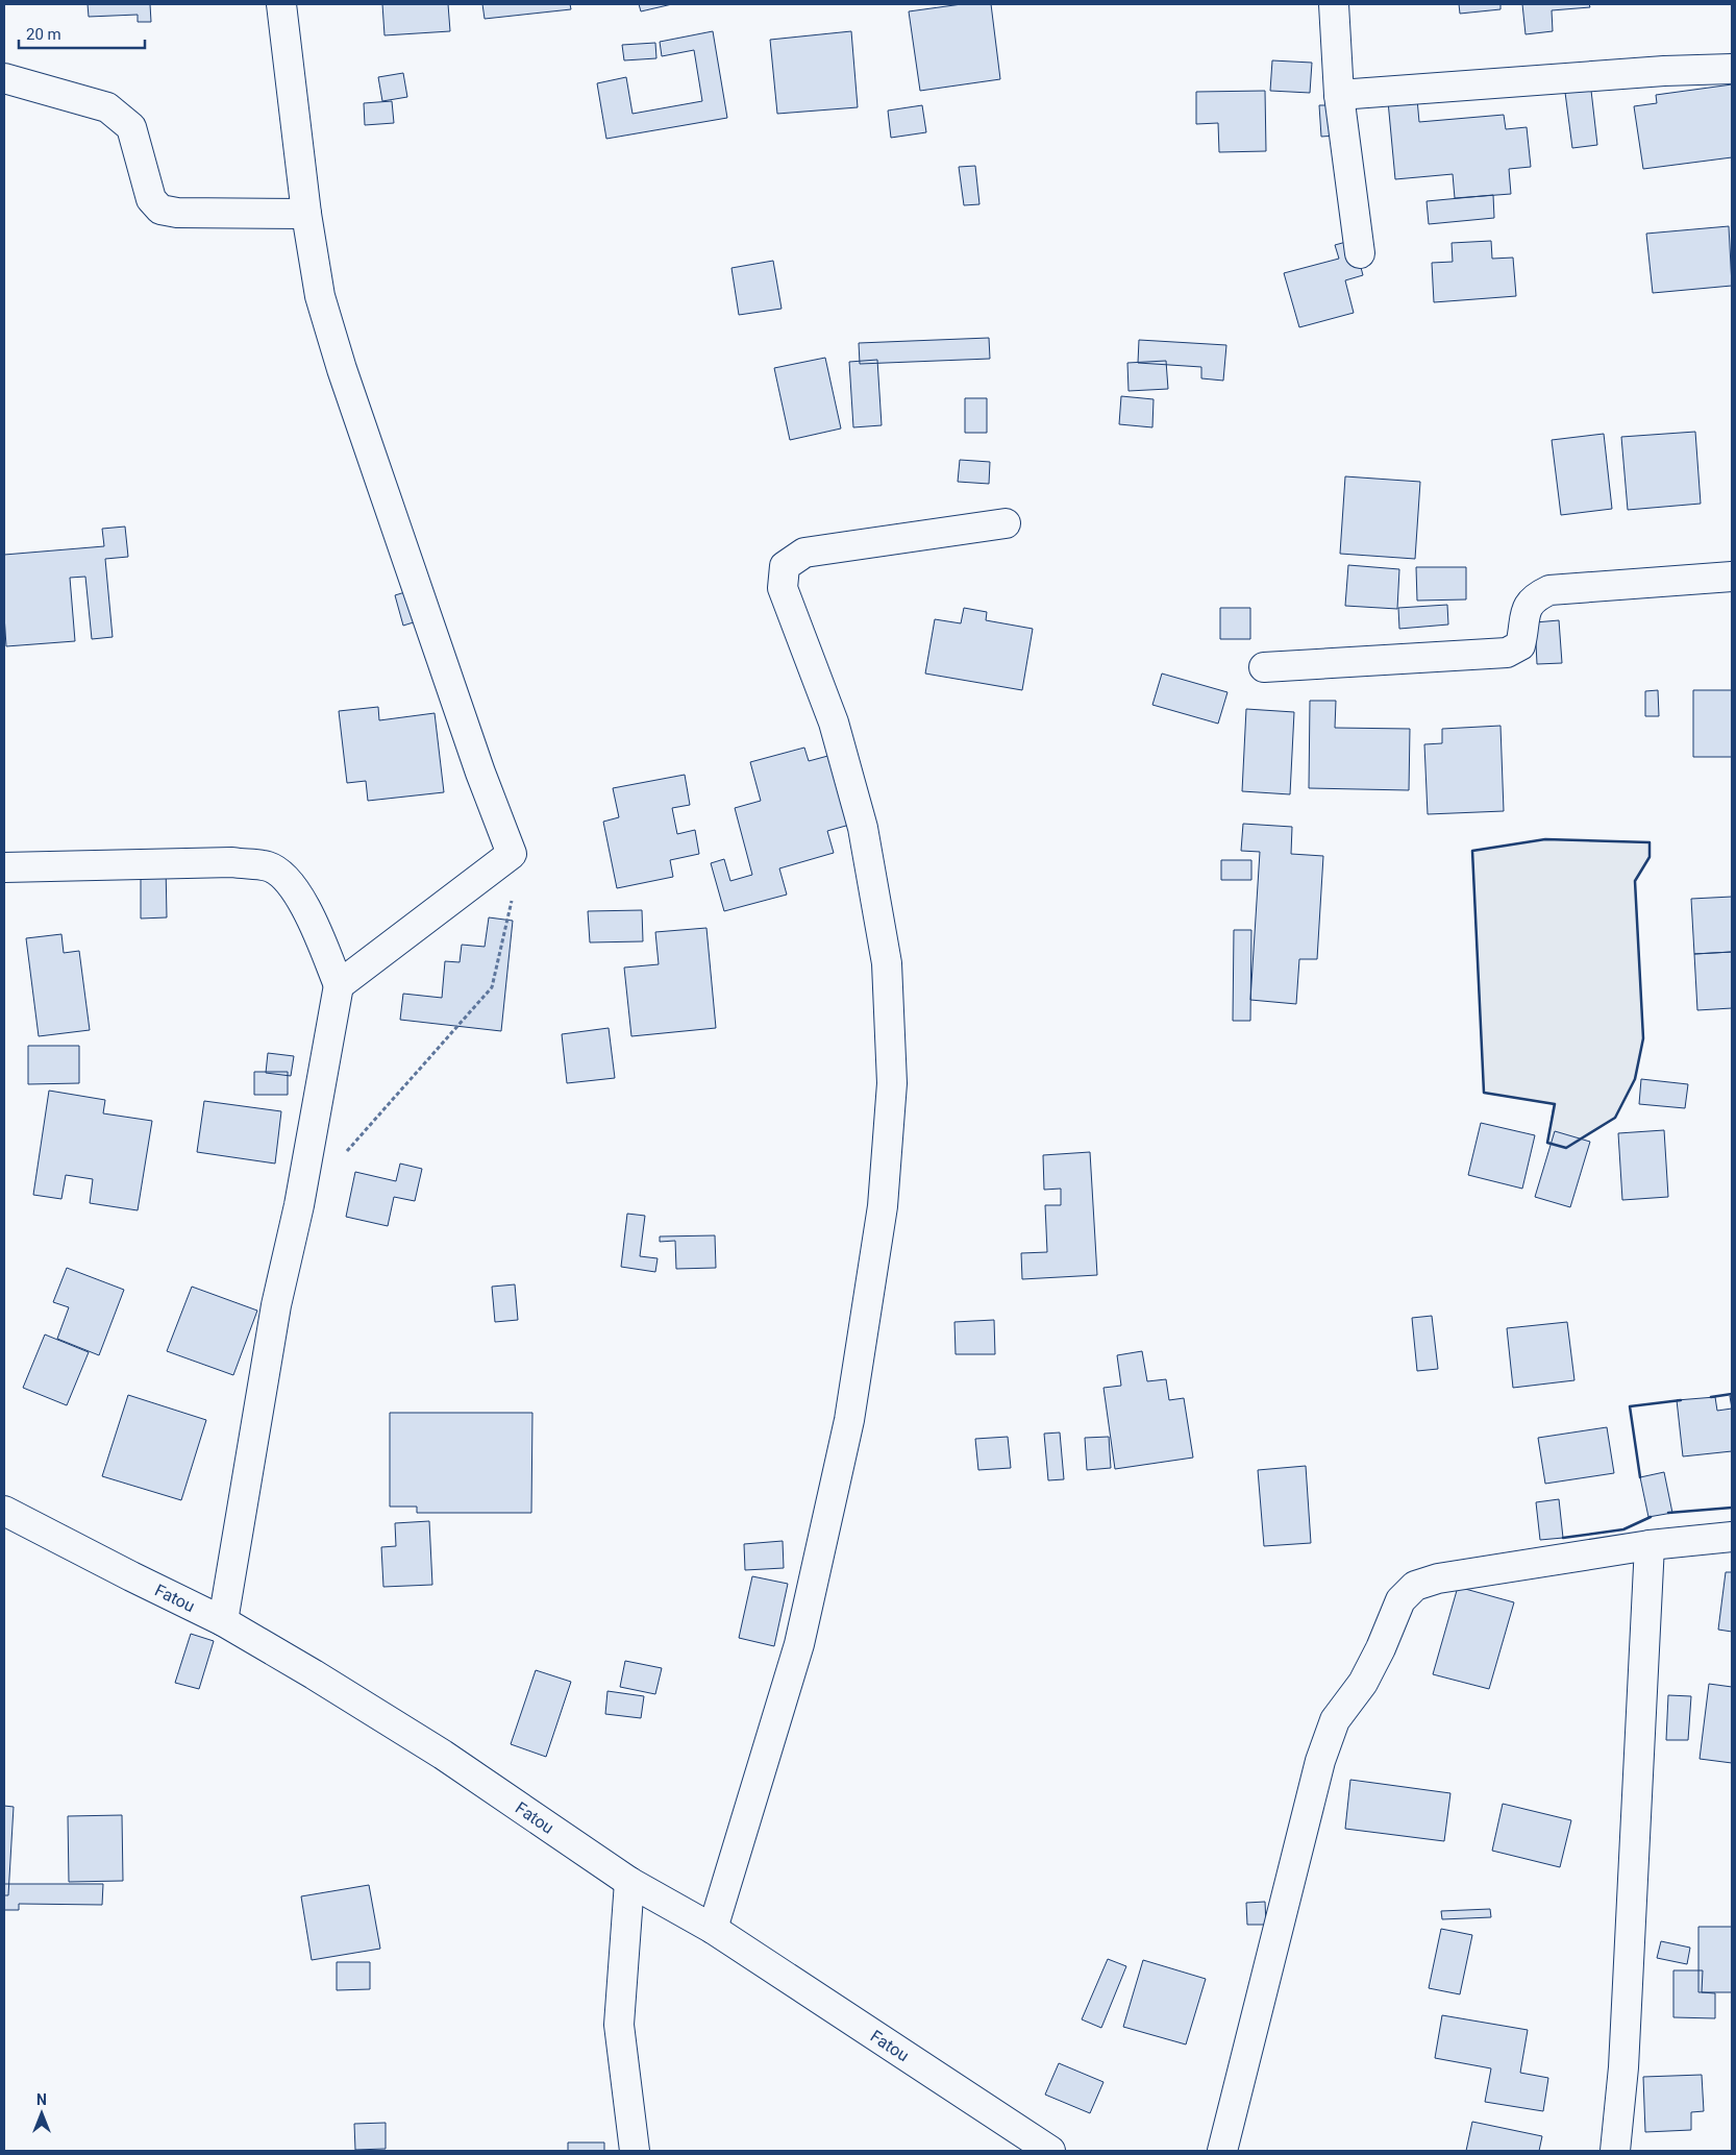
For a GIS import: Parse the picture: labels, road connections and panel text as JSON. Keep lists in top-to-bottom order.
{
  "streets": {
    "street": ["Fatou"]
  },
  "scale_bar": "20 m",
  "north": "top"
}
